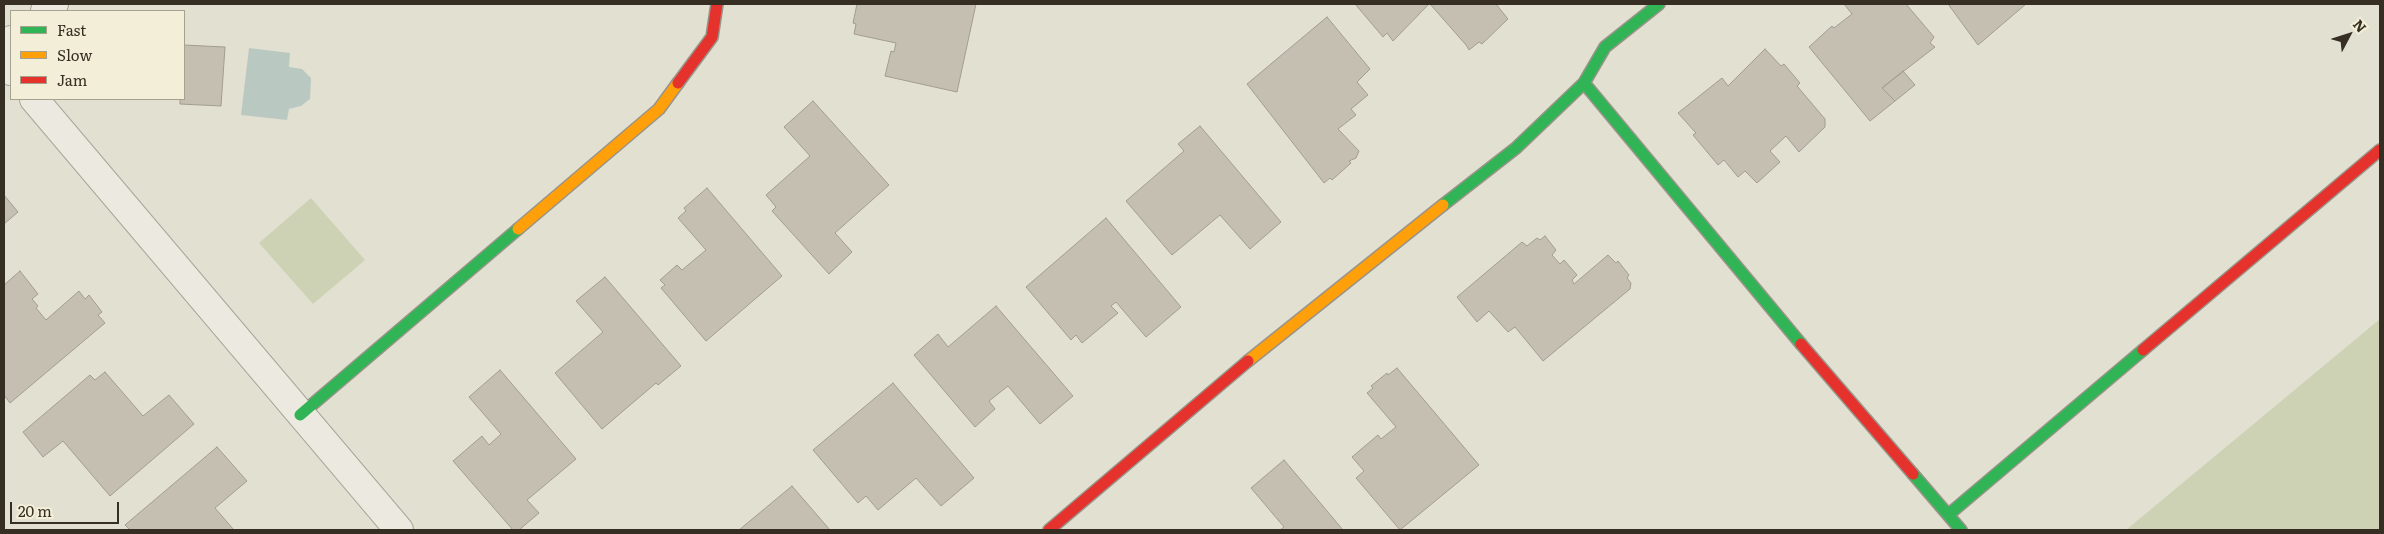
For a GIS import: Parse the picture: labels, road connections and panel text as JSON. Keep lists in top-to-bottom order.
{
  "legend": ["Fast", "Slow", "Jam"],
  "scale_bar": "20 m",
  "north": "top right"
}
